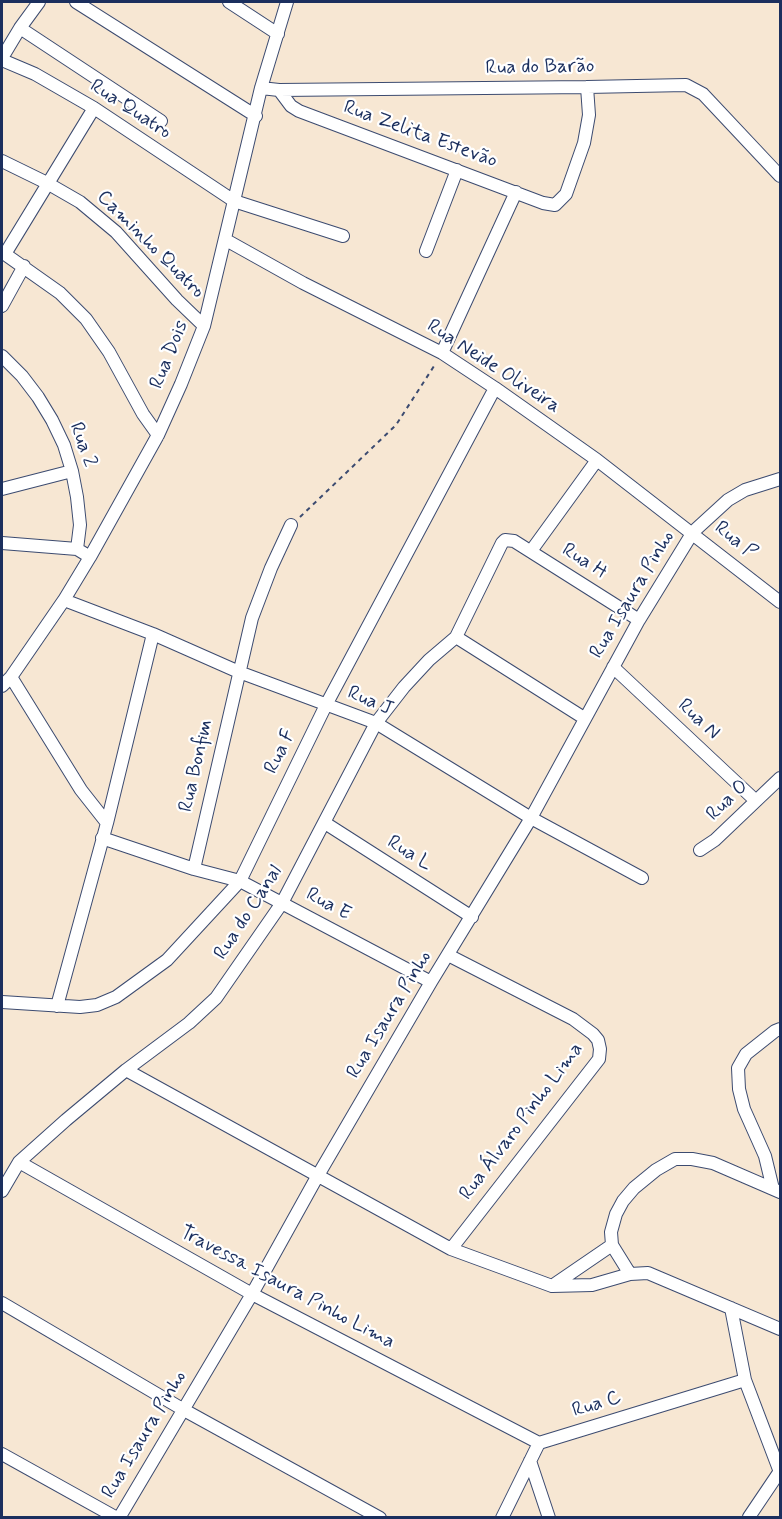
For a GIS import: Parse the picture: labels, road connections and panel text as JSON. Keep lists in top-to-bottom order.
{
  "streets": {
    "street": [
      "Rua do Barão",
      "Rua Quatro",
      "Rua Zelita Estevão",
      "Caminho Quatro",
      "Rua Dois",
      "Rua Neide Oliveira",
      "Rua 2",
      "Rua P",
      "Rua H",
      "Rua Isaura Pinho",
      "Rua J",
      "Rua N",
      "Rua F",
      "Rua Bonfim",
      "Rua O",
      "Rua L",
      "Rua E",
      "Rua do Canal",
      "Rua Álvaro Pinho Lima",
      "Travessa Isaura Pinho Lima",
      "Rua C"
    ]
  },
  "crossings": [
    ["Rua do Barão", "Rua Zelita Estevão"],
    ["Rua do Barão", "Rua Dois"],
    ["Rua Quatro", "Rua Dois"],
    ["Caminho Quatro", "Rua Dois"],
    ["Rua Dois", "Rua Neide Oliveira"],
    ["Rua Dois", "Rua J"],
    ["Rua Neide Oliveira", "Rua P"],
    ["Rua Neide Oliveira", "Rua Isaura Pinho"],
    ["Rua Neide Oliveira", "Rua F"],
    ["Rua P", "Rua Isaura Pinho"],
    ["Rua H", "Rua Isaura Pinho"],
    ["Rua H", "Rua do Canal"],
    ["Rua Isaura Pinho", "Rua J"],
    ["Rua Isaura Pinho", "Rua N"],
    ["Rua Isaura Pinho", "Rua L"],
    ["Rua Isaura Pinho", "Rua E"],
    ["Rua Isaura Pinho", "Rua Álvaro Pinho Lima"],
    ["Rua Isaura Pinho", "Travessa Isaura Pinho Lima"],
    ["Rua J", "Rua F"],
    ["Rua J", "Rua Bonfim"],
    ["Rua J", "Rua do Canal"],
    ["Rua N", "Rua O"],
    ["Rua F", "Rua E"],
    ["Rua Bonfim", "Rua E"],
    ["Rua L", "Rua do Canal"],
    ["Rua E", "Rua do Canal"],
    ["Rua do Canal", "Travessa Isaura Pinho Lima"],
    ["Travessa Isaura Pinho Lima", "Rua C"]
  ]
}
